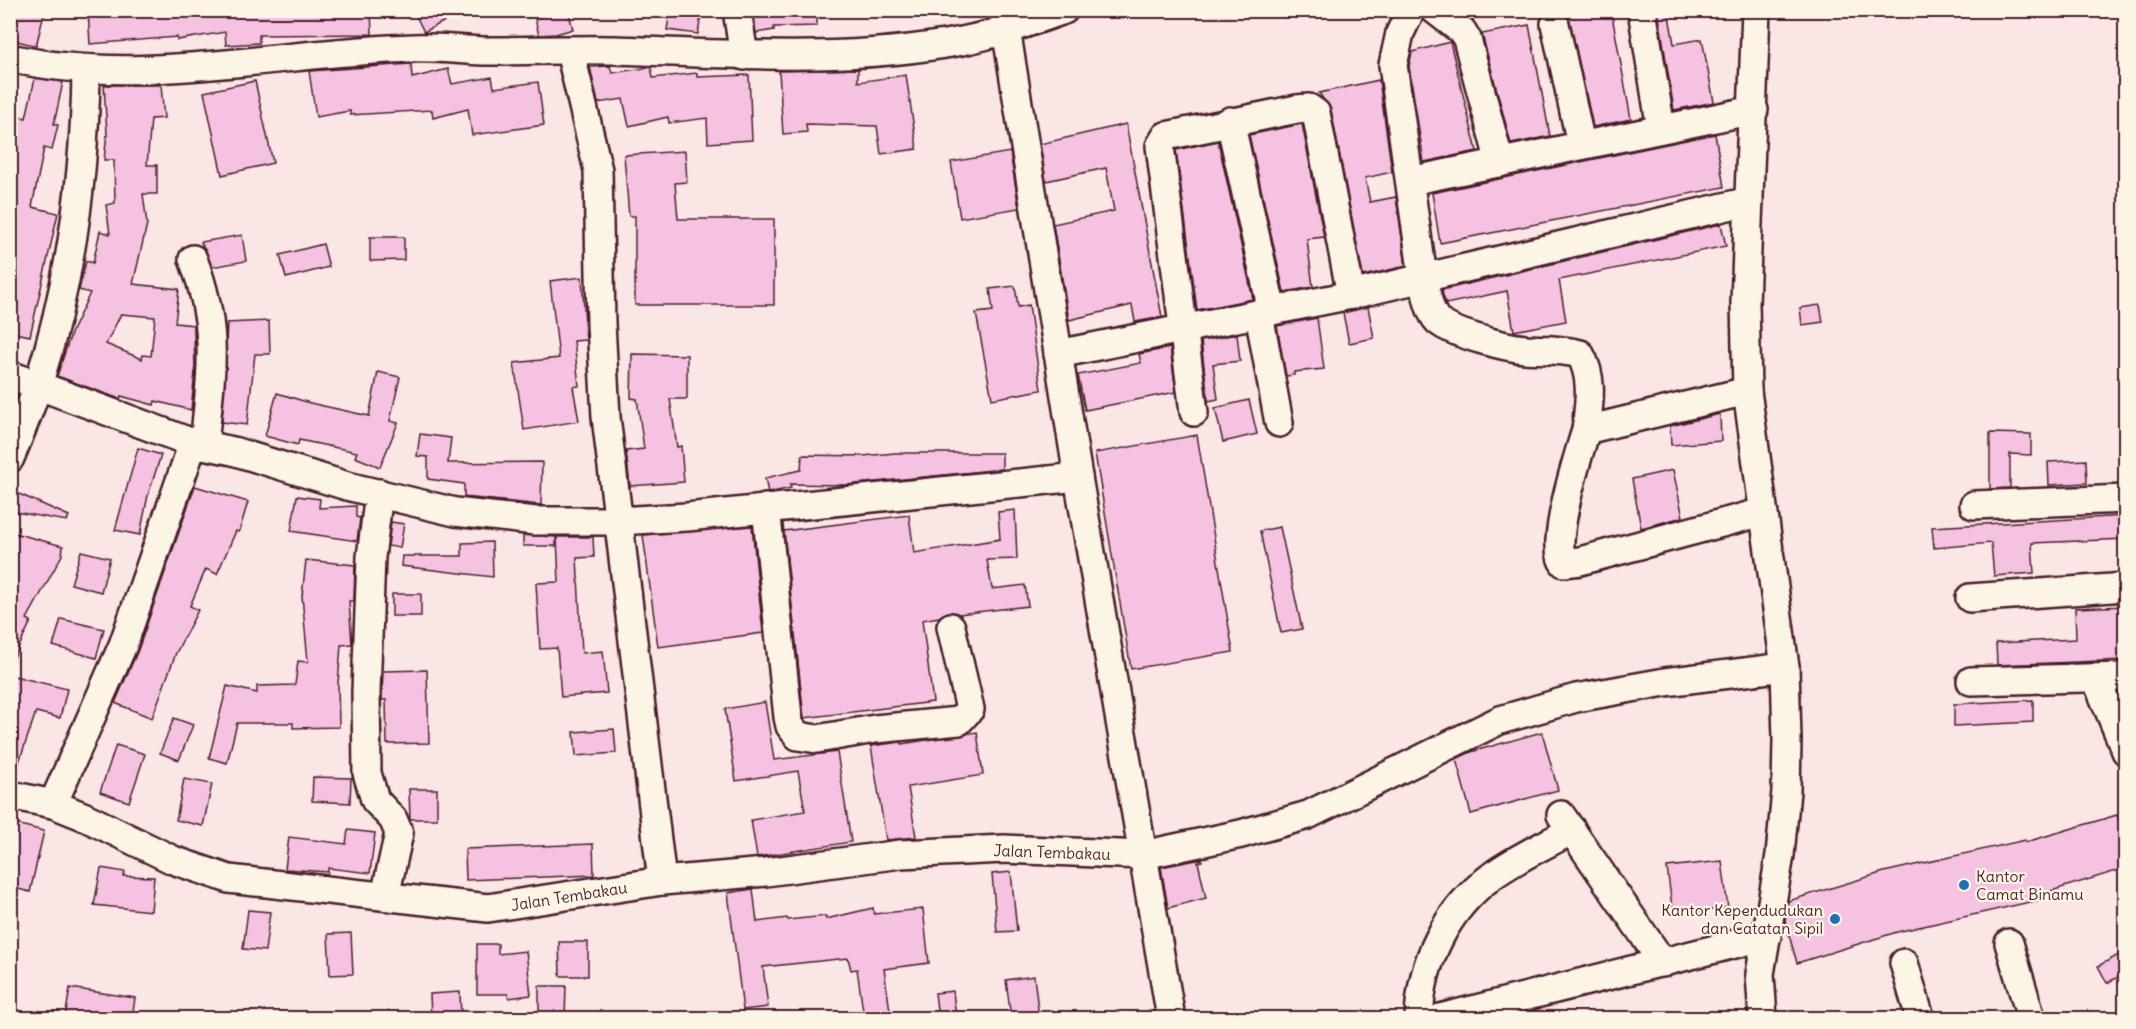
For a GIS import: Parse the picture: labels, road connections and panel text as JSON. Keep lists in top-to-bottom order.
{
  "streets": {
    "street": ["Jalan Tembakau"]
  },
  "places": ["Kantor Camat Binamu", "Kantor Kependudukan dan Catatan Sipil"]
}
